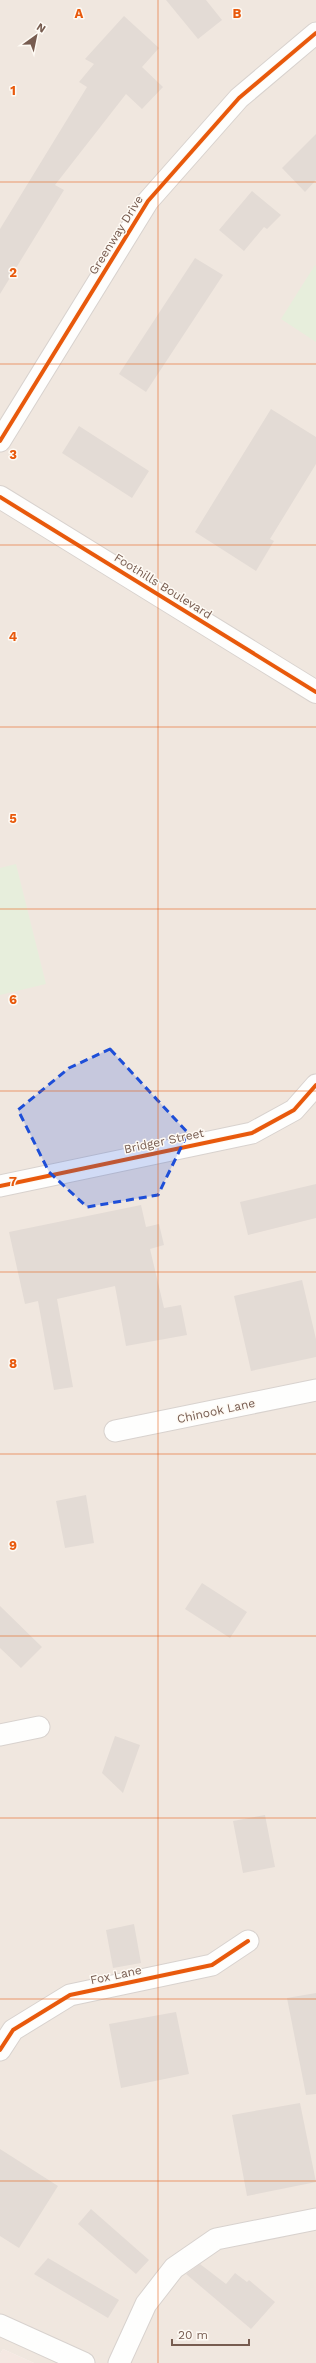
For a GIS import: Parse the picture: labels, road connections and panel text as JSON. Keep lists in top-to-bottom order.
{
  "streets": {
    "street": [
      "Greenway Drive",
      "Foothills Boulevard",
      "Bridger Street",
      "Chinook Lane",
      "Fox Lane"
    ]
  },
  "scale_bar": "20 m",
  "north": "top right",
  "grid": {
    "columns": ["A", "B"],
    "rows": [
      "1",
      "2",
      "3",
      "4",
      "5",
      "6",
      "7",
      "8",
      "9"
    ]
  }
}
